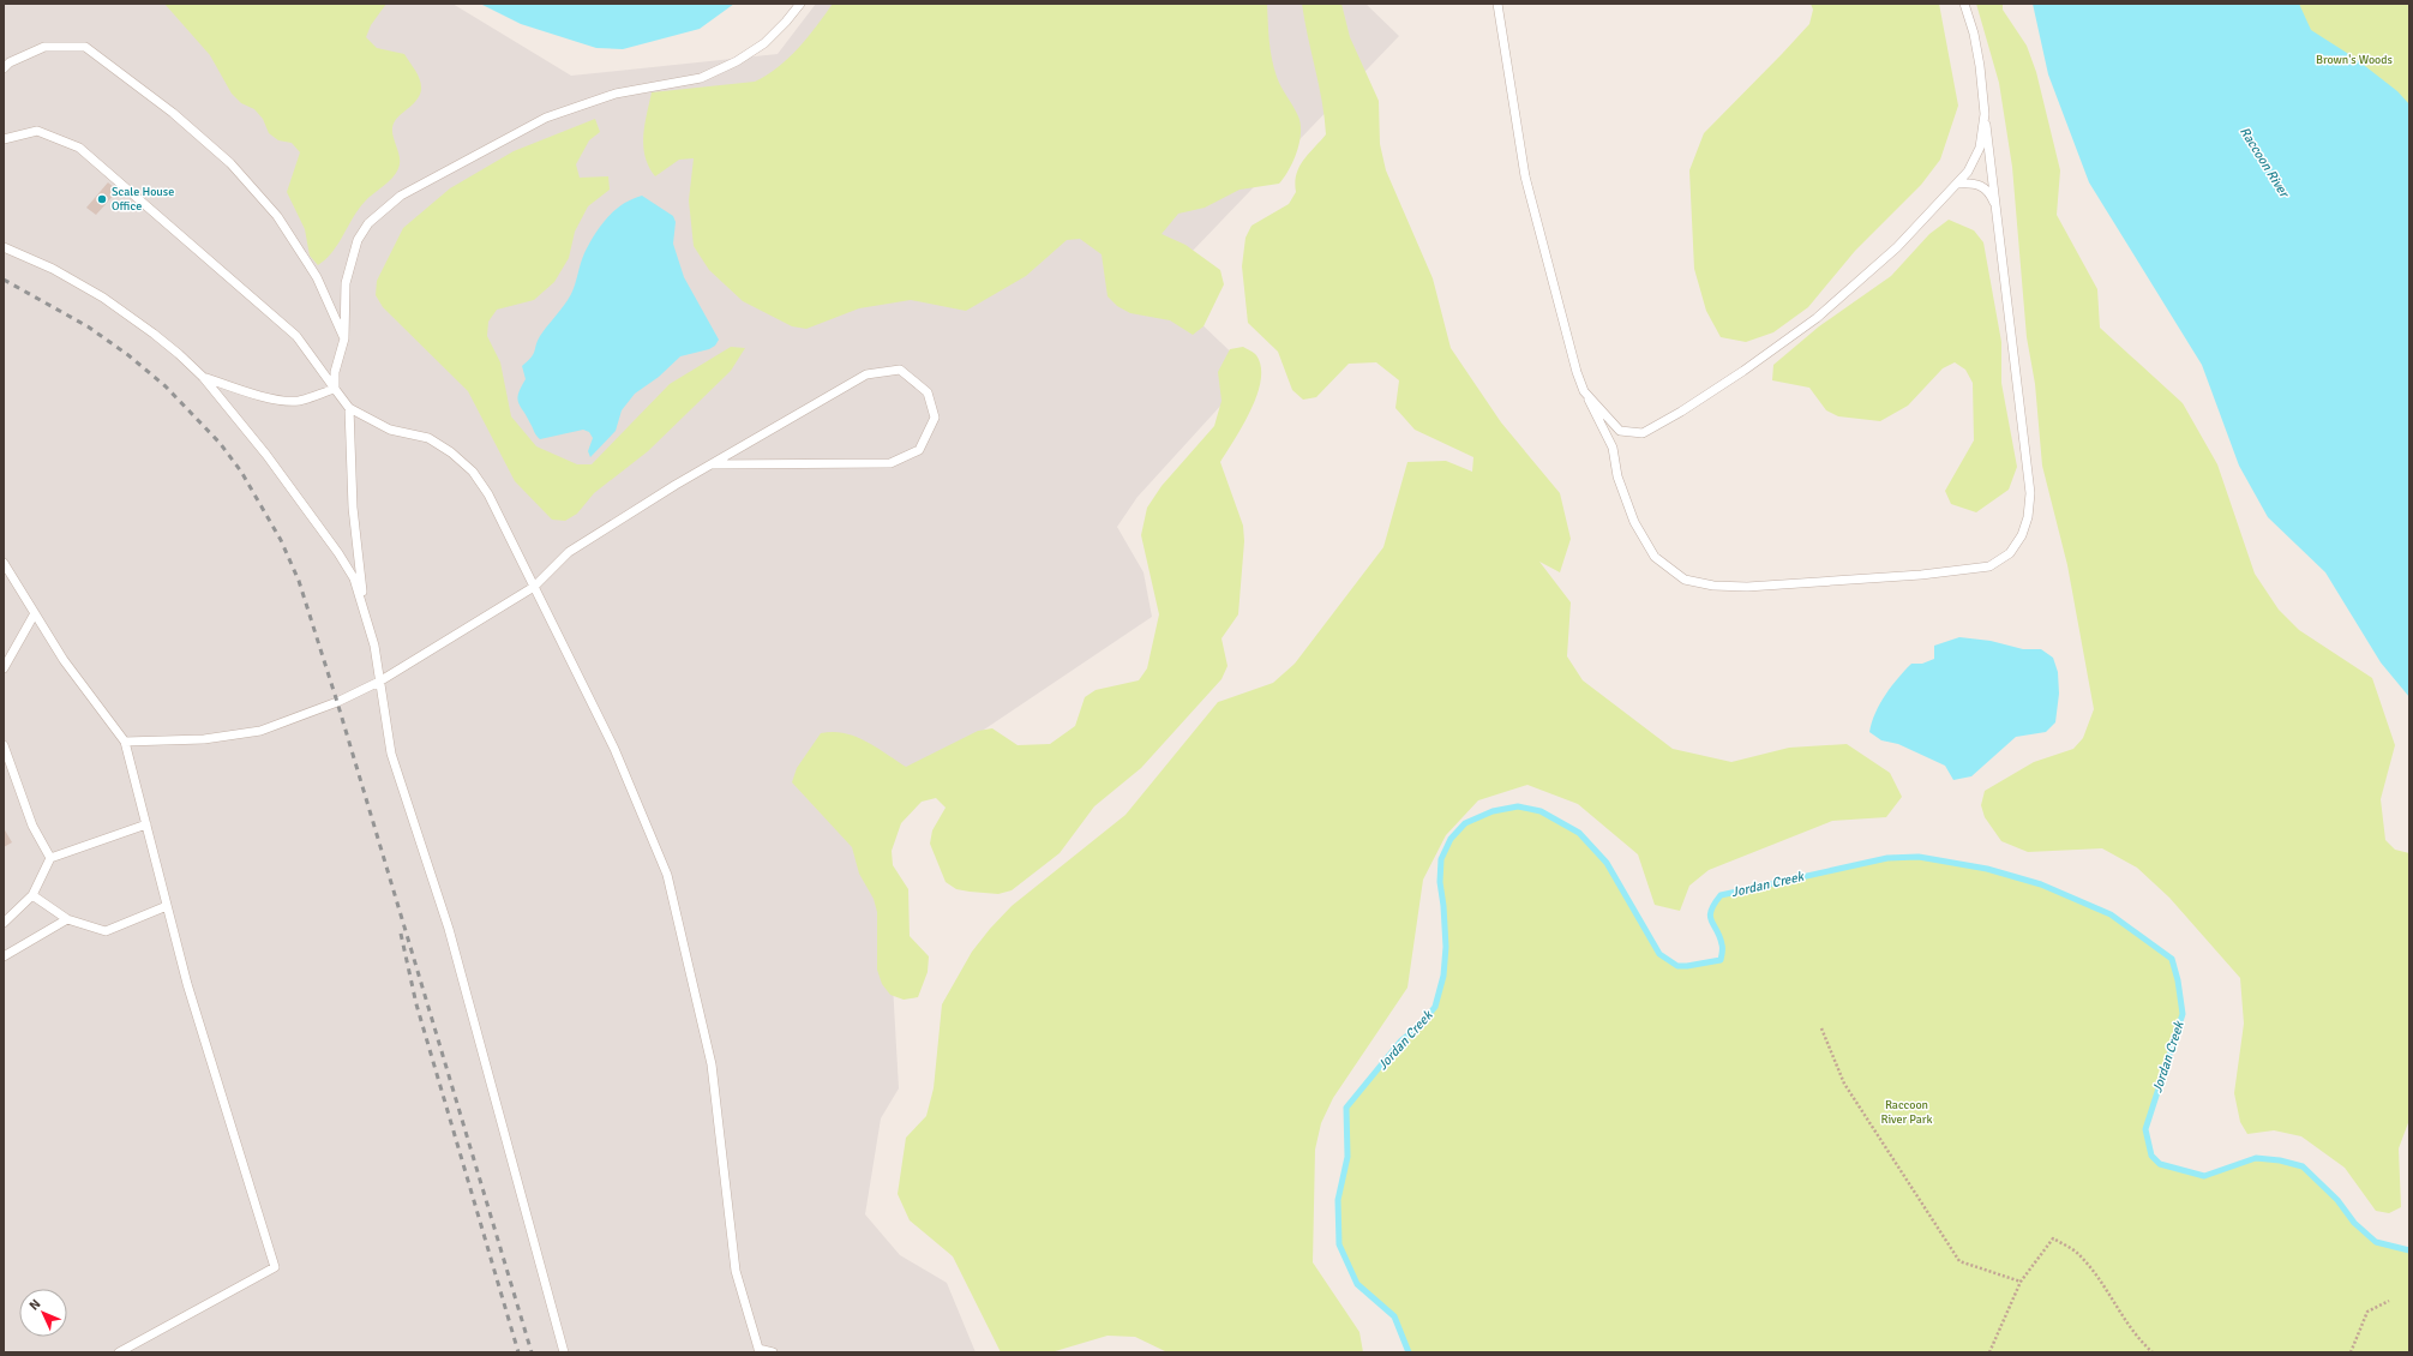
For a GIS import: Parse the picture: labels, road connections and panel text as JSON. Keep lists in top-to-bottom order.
{
  "water": ["Raccoon River", "Jordan Creek"],
  "parks": ["Brown's Woods", "Raccoon River Park"],
  "places": ["Scale House Office"],
  "north": "top left"
}
